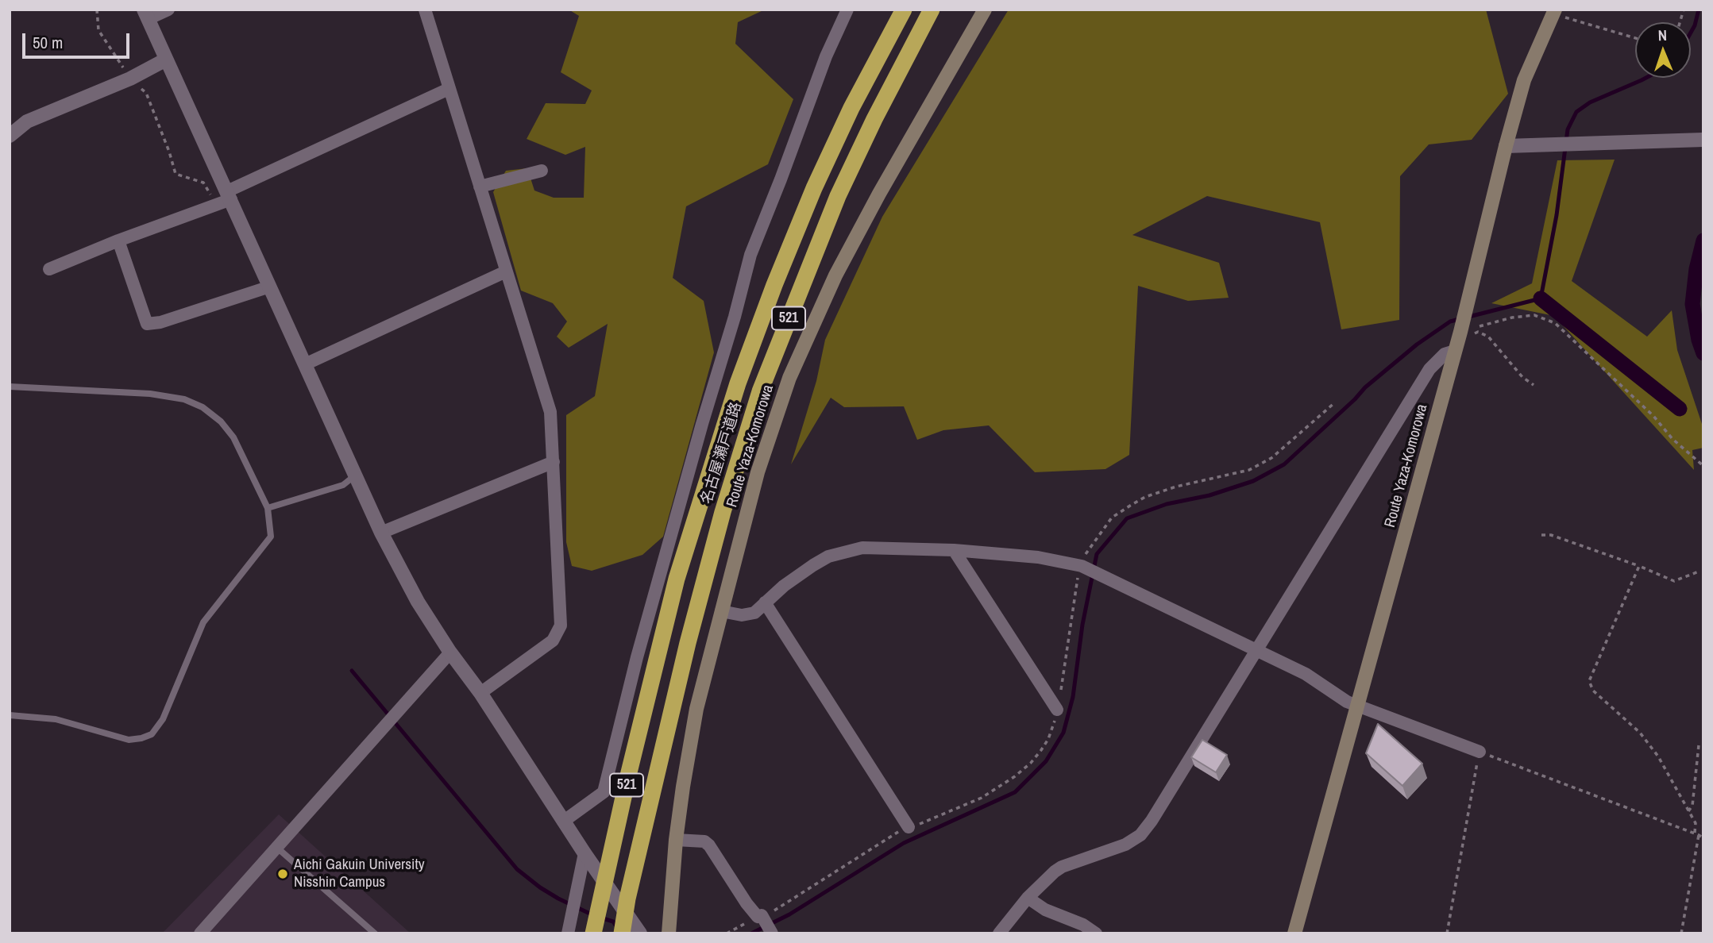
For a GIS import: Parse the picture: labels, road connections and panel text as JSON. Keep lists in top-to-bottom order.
{
  "streets": {
    "highway": ["521", "名古屋瀬戸道路"],
    "main road": ["Route Yaza-Komorowa"]
  },
  "places": ["Aichi Gakuin University Nisshin Campus"],
  "scale_bar": "50 m",
  "north": "top"
}
